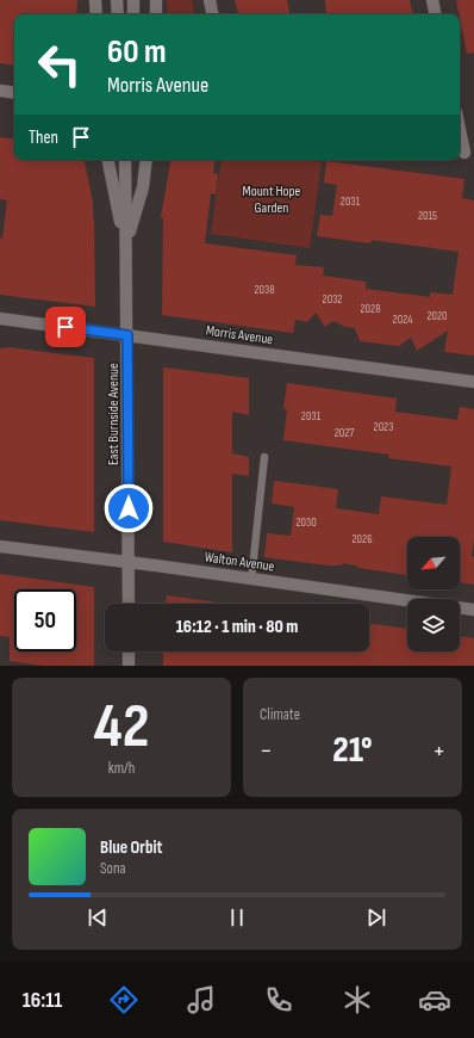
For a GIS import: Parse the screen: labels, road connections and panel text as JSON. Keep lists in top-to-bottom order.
{
  "streets": {
    "street": ["Morris Avenue", "East Burnside Avenue", "Walton Avenue"]
  },
  "crossings": [
    ["Morris Avenue", "East Burnside Avenue"],
    ["East Burnside Avenue", "Walton Avenue"]
  ],
  "parks": ["Mount Hope Garden"],
  "house_numbers": [
    "2031",
    "2015",
    "2038",
    "2032",
    "2028",
    "2020",
    "2024",
    "2031",
    "2023",
    "2027",
    "2030",
    "2026"
  ],
  "north": "bottom left",
  "page": {
    "turn": ["60 m", "Morris Avenue"],
    "then": "Then",
    "limit": "50",
    "trip": "16:12 · 1 min · 80 m",
    "tile": [
      ["42", "km/h"],
      "Climate"
    ],
    "heat": ["−", "21°", "+"],
    "song": ["Blue Orbit", "Sona"],
    "tabs": "16:11"
  }
}
